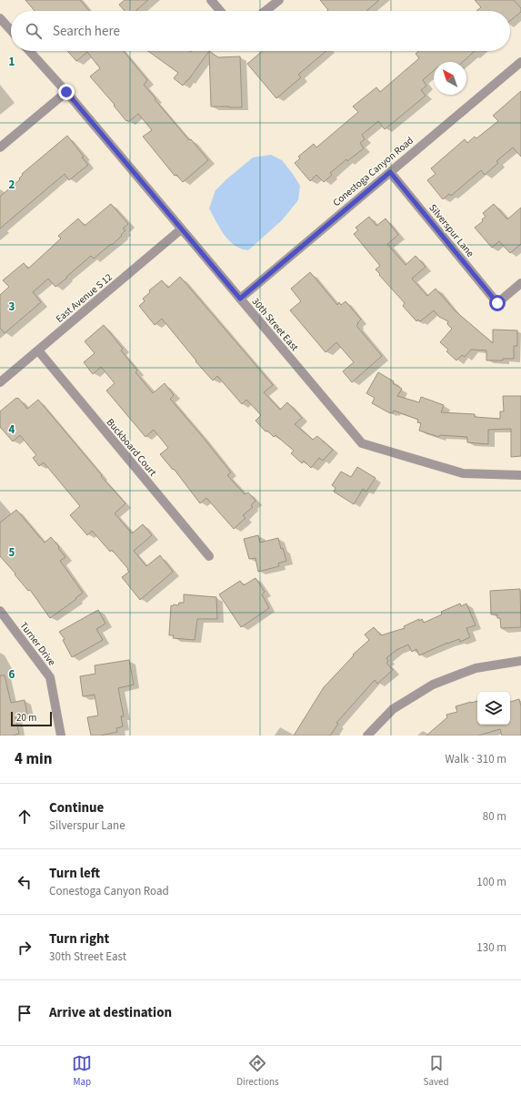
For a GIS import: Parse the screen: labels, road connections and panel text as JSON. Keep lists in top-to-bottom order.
{
  "streets": {
    "street": [
      "Conestoga Canyon Road",
      "Silverspur Lane",
      "East Avenue S 12",
      "30th Street East",
      "Buckboard Court",
      "Turner Drive"
    ]
  },
  "crossings": [
    ["Conestoga Canyon Road", "Silverspur Lane"],
    ["Conestoga Canyon Road", "30th Street East"],
    ["East Avenue S 12", "30th Street East"],
    ["East Avenue S 12", "Buckboard Court"]
  ],
  "scale_bar": "20 m",
  "north": "top left",
  "page": {
    "search": "Search here",
    "scale": "20 m",
    "heading": ["4 min", "Walk · 310 m"],
    "list": [
      ["Continue", "Silverspur Lane", "80 m"],
      ["Turn left", "Conestoga Canyon Road", "100 m"],
      ["Turn right", "30th Street East", "130 m"],
      "Arrive at destination"
    ],
    "nav": ["Map", "Directions", "Saved"]
  },
  "grid": {
    "rows": [
      "1",
      "2",
      "3",
      "4",
      "5",
      "6"
    ]
  }
}
